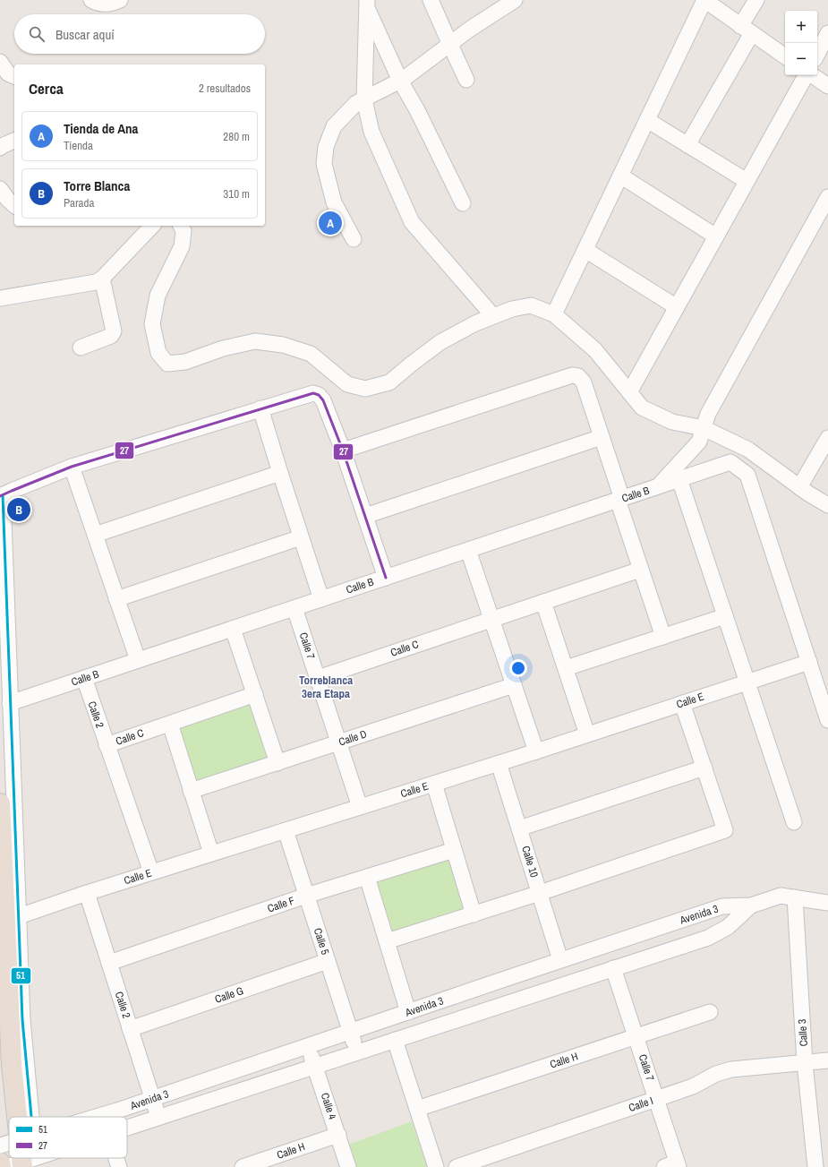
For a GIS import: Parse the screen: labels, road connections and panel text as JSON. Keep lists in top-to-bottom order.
{
  "streets": {
    "street": [
      "Calle B",
      "Calle 7",
      "Calle C",
      "Calle E",
      "Calle 2",
      "Calle D",
      "Calle 10",
      "Calle F",
      "Avenida 3",
      "Calle 5",
      "Calle G",
      "Calle 3",
      "Calle H",
      "Calle I",
      "Calle 4"
    ]
  },
  "crossings": [
    ["Calle B", "Calle 7"],
    ["Calle B", "Calle E"],
    ["Calle B", "Calle 2"],
    ["Calle 7", "Calle C"],
    ["Calle 7", "Calle E"],
    ["Calle 7", "Calle D"],
    ["Calle 7", "Avenida 3"],
    ["Calle 7", "Calle H"],
    ["Calle 7", "Calle I"],
    ["Calle C", "Calle 2"],
    ["Calle E", "Calle 2"],
    ["Calle E", "Calle 10"],
    ["Calle E", "Calle 5"],
    ["Calle 2", "Calle F"],
    ["Calle 2", "Avenida 3"],
    ["Calle 2", "Calle G"],
    ["Calle 10", "Avenida 3"],
    ["Calle F", "Calle 5"],
    ["Avenida 3", "Calle 5"],
    ["Avenida 3", "Calle 4"],
    ["Calle 5", "Calle G"],
    ["Calle 3", "Calle I"],
    ["Calle H", "Calle 4"]
  ],
  "districts": ["Torreblanca 3era Etapa"],
  "lines": ["transit line 27", "transit line 51"],
  "legend": ["51", "27"],
  "page": {
    "map_buttons": ["+", "−"],
    "search": "Buscar aquí",
    "heading": ["Cerca", "2 resultados"],
    "list": [
      {
        "mark": "A",
        "name": "Tienda de Ana",
        "note": "Tienda",
        "value": "280 m"
      },
      {
        "mark": "B",
        "name": "Torre Blanca",
        "note": "Parada",
        "value": "310 m"
      }
    ],
    "pins": ["A", "B"]
  }
}
